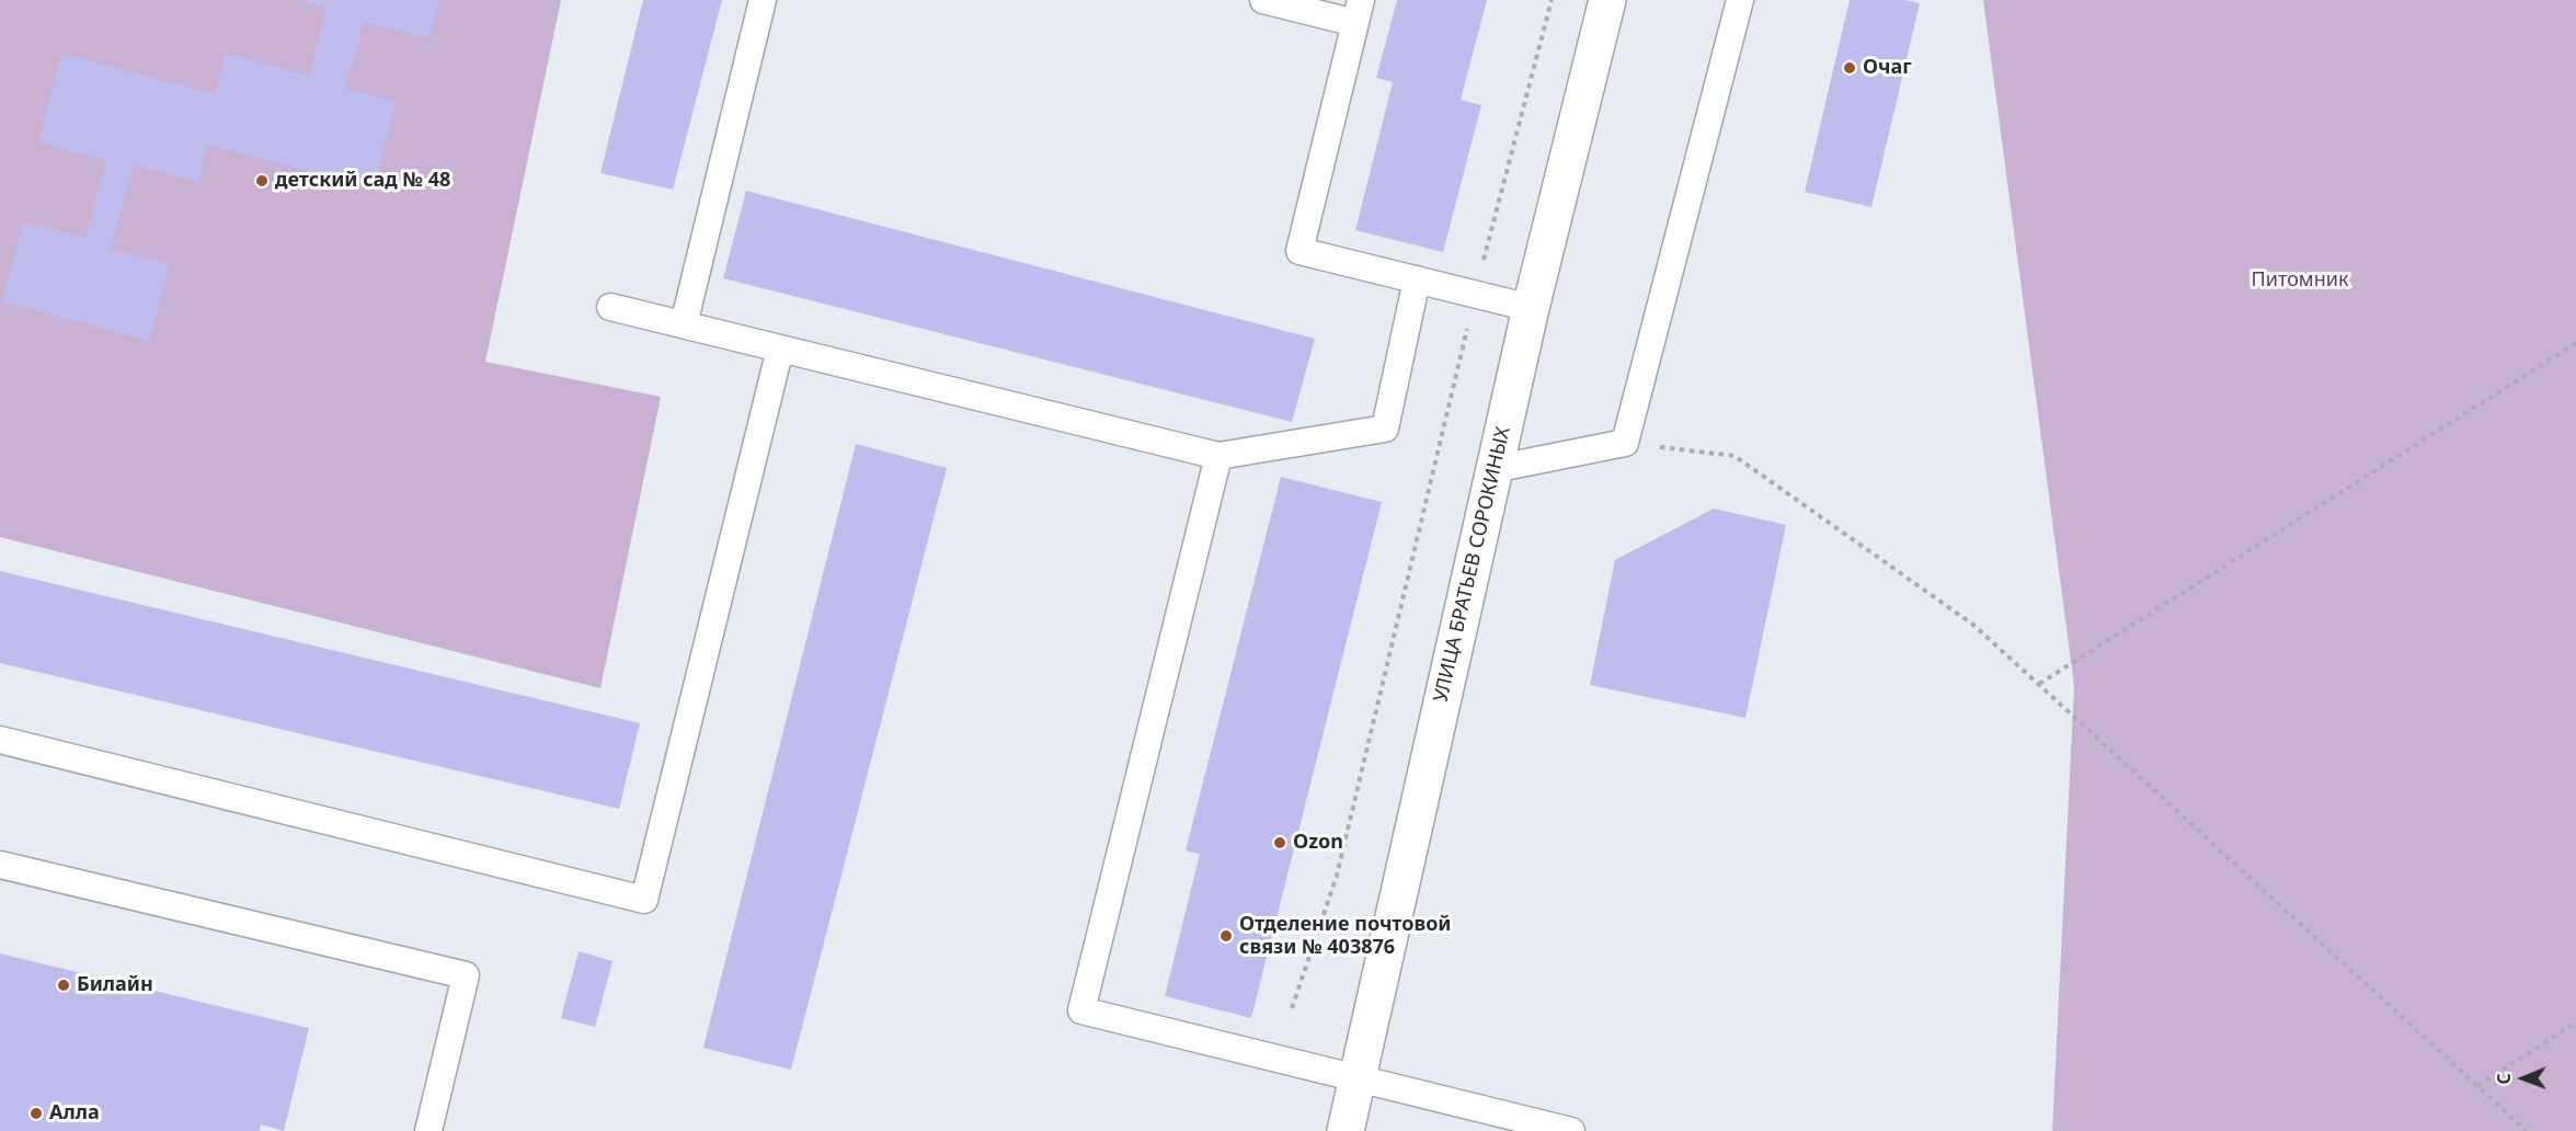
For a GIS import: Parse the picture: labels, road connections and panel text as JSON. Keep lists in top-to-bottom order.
{
  "streets": {
    "street": ["УЛИЦА БРАТЬЕВ СОРОКИНЫХ"]
  },
  "parks": ["Питомник"],
  "places": [
    "Очаг",
    "детский сад № 48",
    "Ozon",
    "Отделение почтовой связи № 403876",
    "Билайн",
    "Алла"
  ],
  "north": "left"
}
